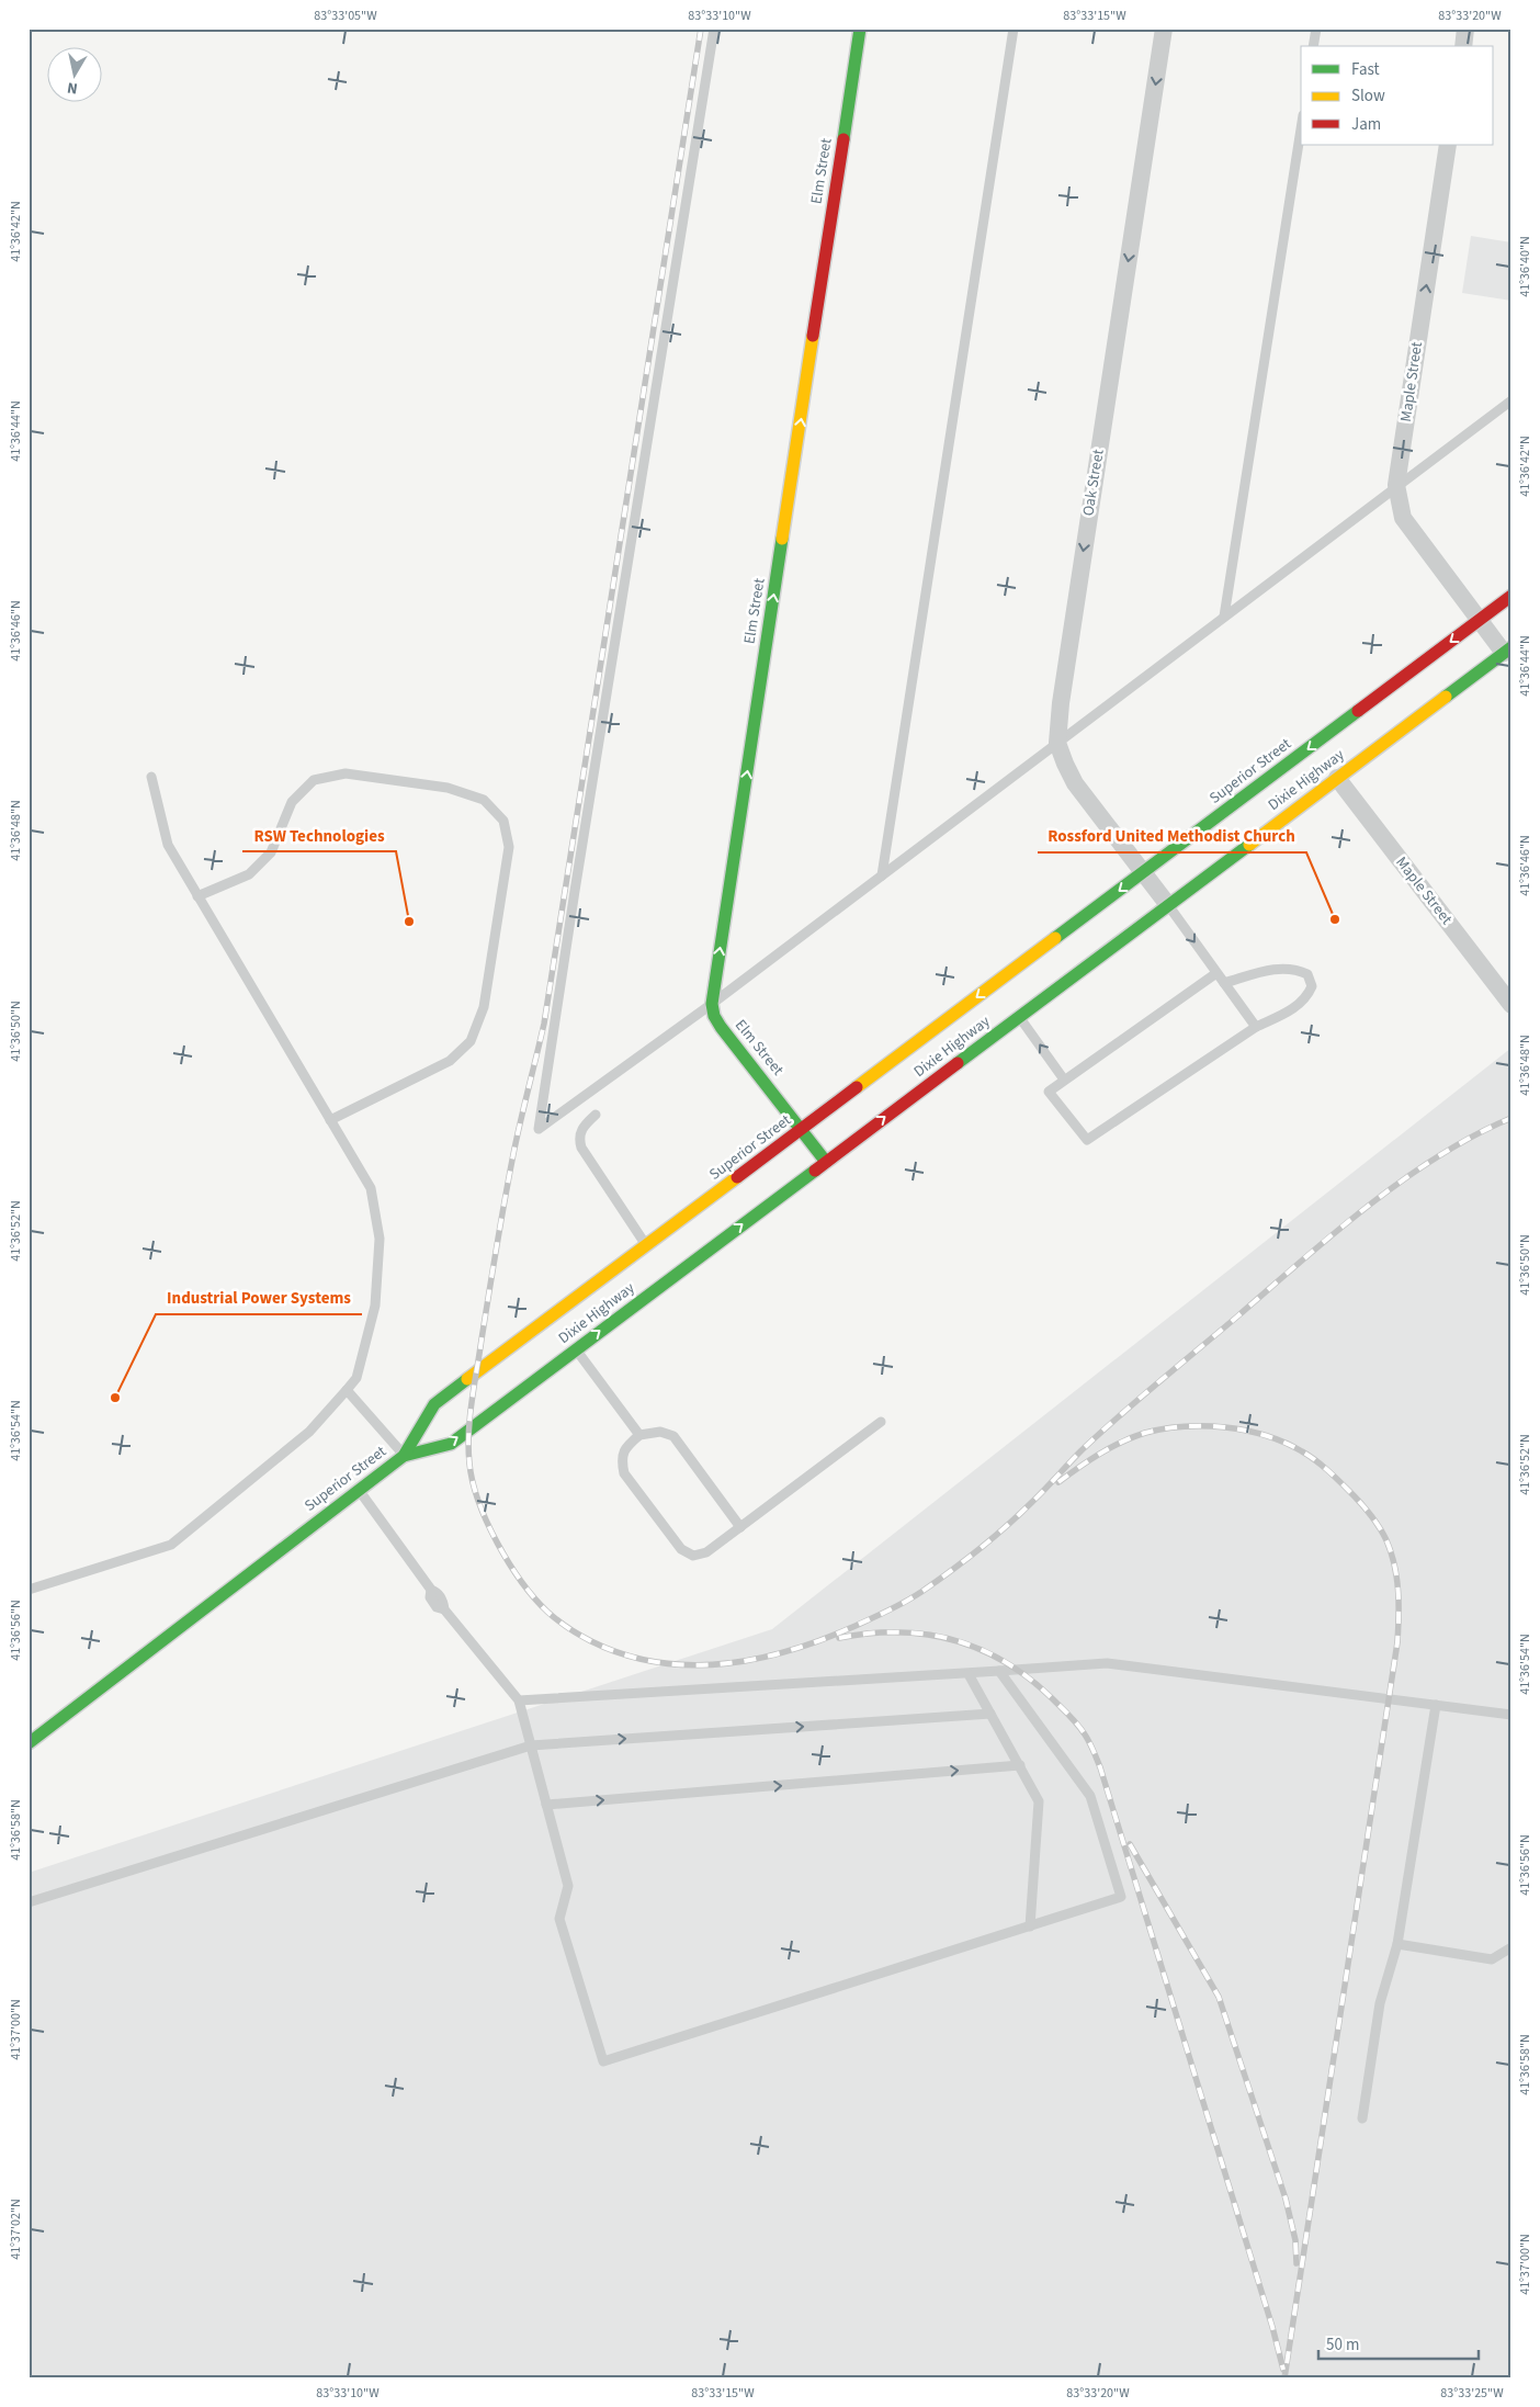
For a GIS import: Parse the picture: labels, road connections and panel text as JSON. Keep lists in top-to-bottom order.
{
  "streets": {
    "main road": ["Elm Street", "Superior Street", "Dixie Highway"],
    "street": ["Maple Street", "Oak Street"]
  },
  "crossings": [
    ["Elm Street", "Superior Street"],
    ["Elm Street", "Dixie Highway"],
    ["Maple Street", "Superior Street"],
    ["Maple Street", "Dixie Highway"],
    ["Oak Street", "Superior Street"],
    ["Oak Street", "Dixie Highway"],
    ["Superior Street", "Dixie Highway"]
  ],
  "one_way": [
    "Elm Street",
    "Maple Street",
    "Oak Street",
    "Superior Street",
    "Dixie Highway"
  ],
  "places": ["Rossford United Methodist Church", "RSW Technologies", "Industrial Power Systems"],
  "legend": ["Fast", "Slow", "Jam"],
  "scale_bar": "50 m",
  "north": "bottom",
  "coordinates": [
    "83°33'05\"W",
    "83°33'10\"W",
    "83°33'15\"W",
    "83°33'20\"W",
    "41°36'42\"N",
    "41°36'40\"N",
    "41°36'44\"N",
    "41°36'46\"N",
    "41°36'48\"N",
    "41°36'50\"N",
    "41°36'52\"N",
    "41°36'54\"N",
    "41°36'56\"N",
    "41°36'58\"N",
    "41°37'00\"N",
    "41°37'02\"N",
    "83°33'25\"W"
  ]
}
